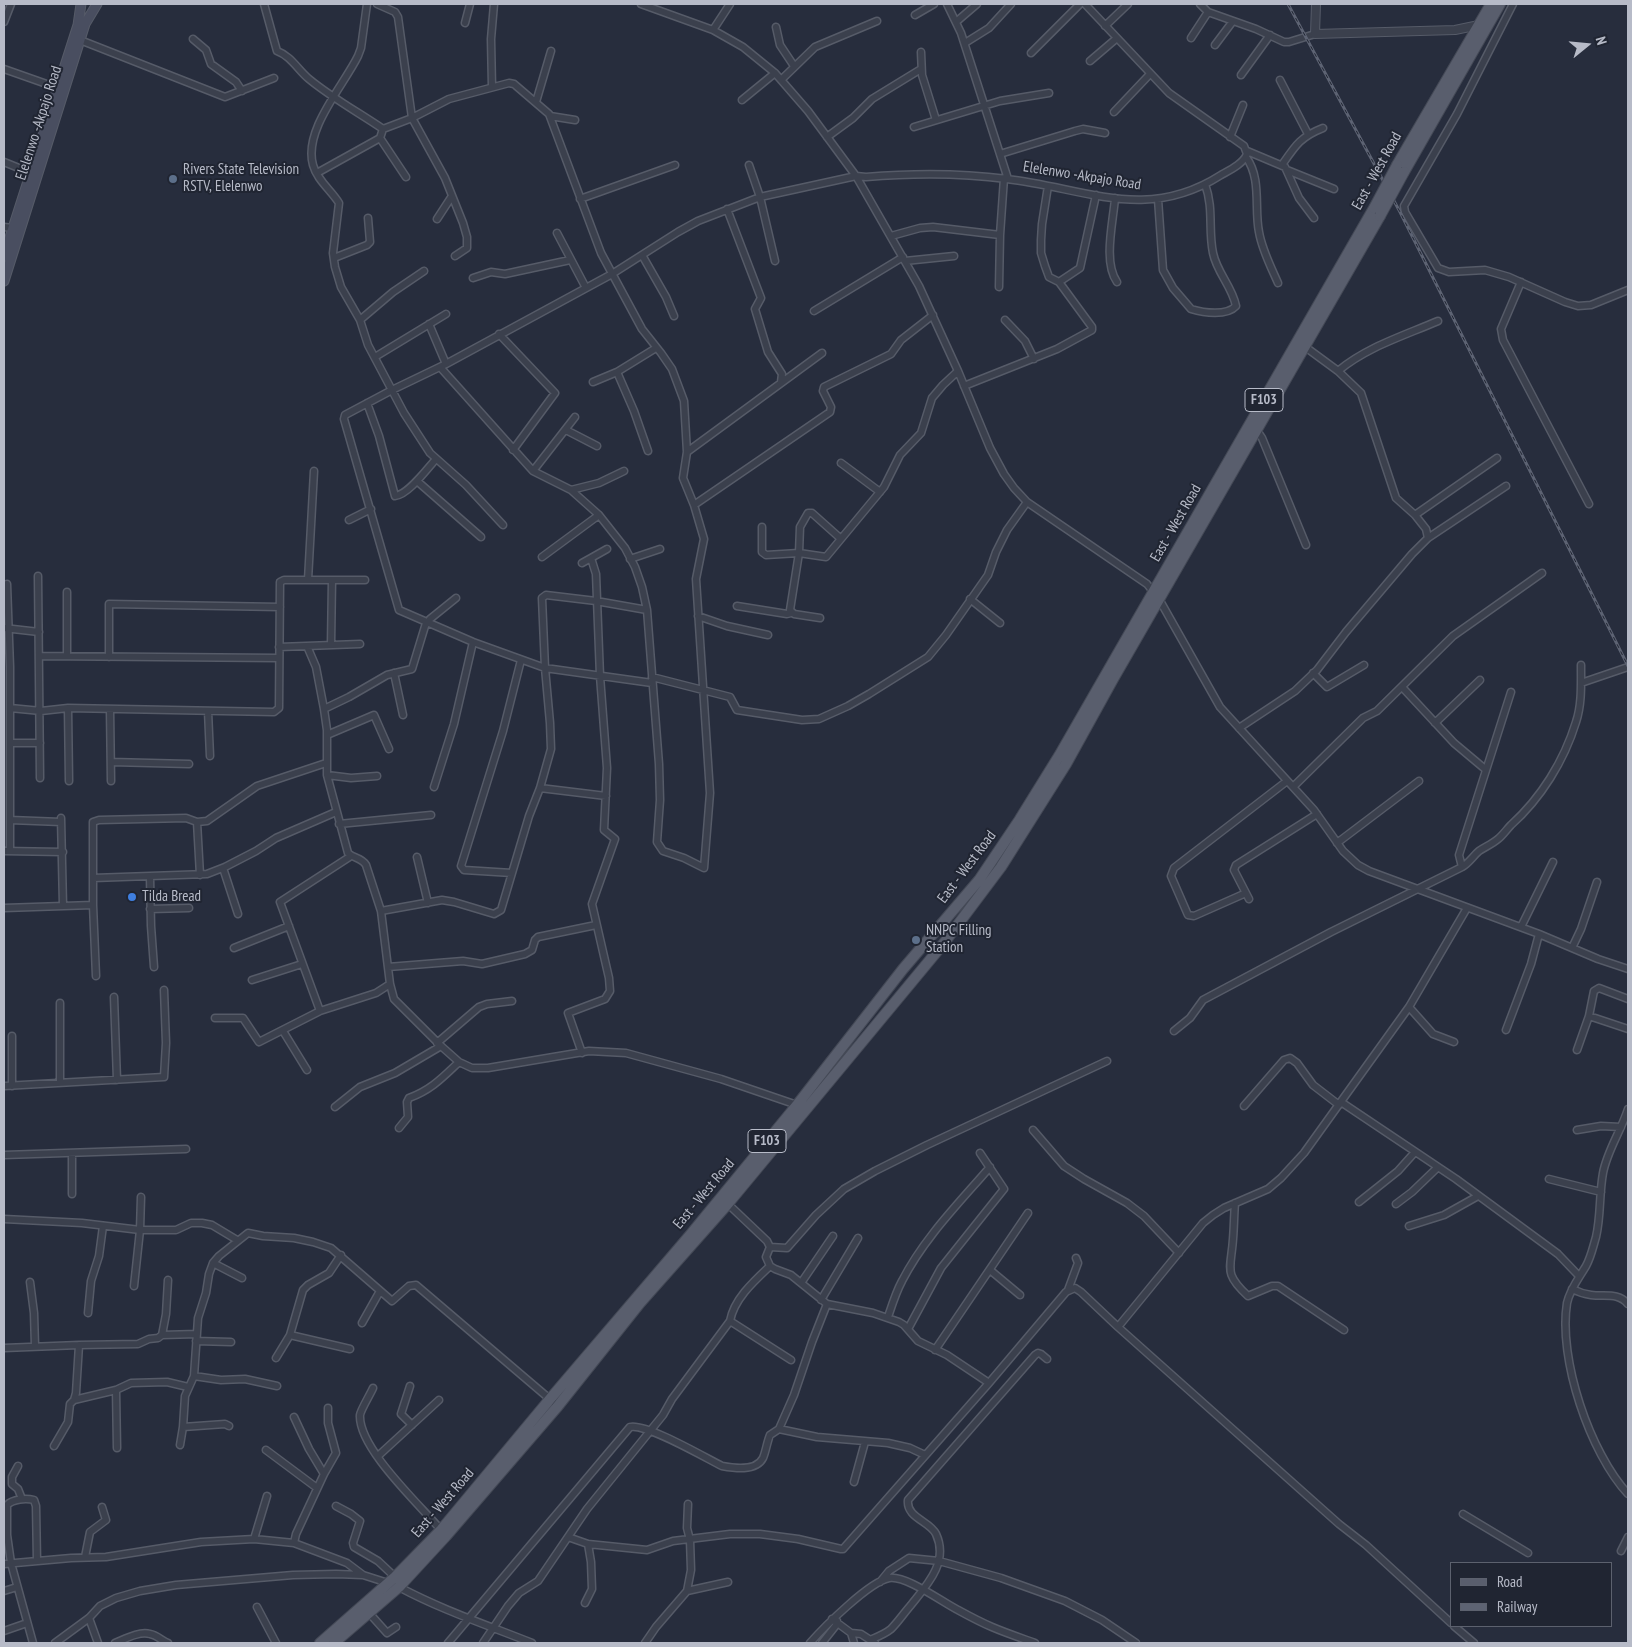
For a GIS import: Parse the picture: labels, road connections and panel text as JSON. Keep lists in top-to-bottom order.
{
  "streets": {
    "main road": ["Elelenwo -Akpajo Road", "East - West Road", "F103"]
  },
  "places": ["Rivers State Television RSTV, Elelenwo", "Tilda Bread", "NNPC Filling Station"],
  "legend": ["Road", "Railway"],
  "north": "right"
}
